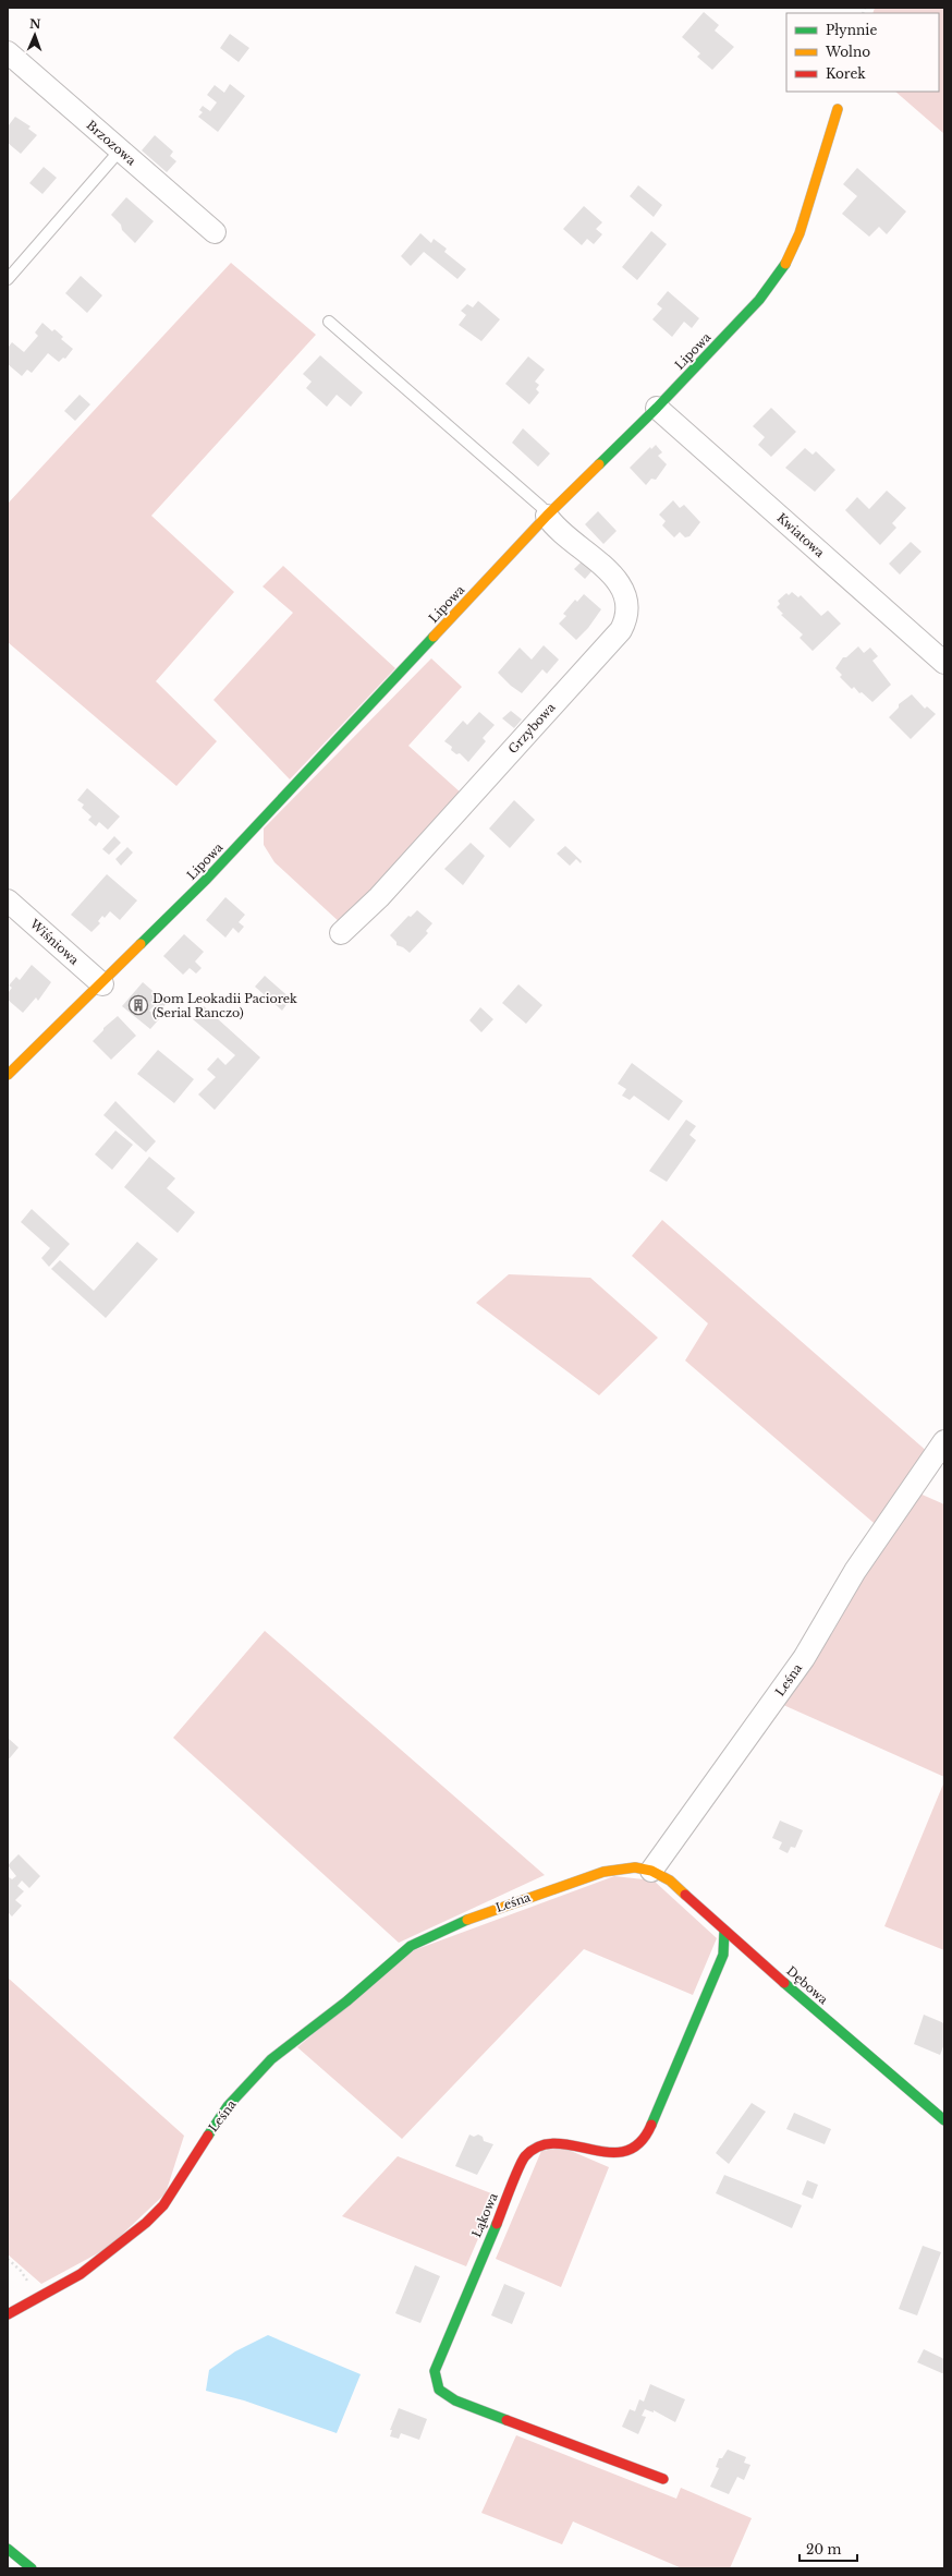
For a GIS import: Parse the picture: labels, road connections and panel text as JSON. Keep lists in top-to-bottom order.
{
  "streets": {
    "street": [
      "Brzozowa",
      "Lipowa",
      "Kwiatowa",
      "Grzybowa",
      "Wiśniowa",
      "Leśna",
      "Dębowa",
      "Łąkowa"
    ]
  },
  "crossings": [
    ["Lipowa", "Kwiatowa"],
    ["Lipowa", "Grzybowa"],
    ["Lipowa", "Wiśniowa"],
    ["Leśna", "Dębowa"],
    ["Dębowa", "Łąkowa"]
  ],
  "places": {
    "building": ["Dom Leokadii Paciorek (Serial Ranczo)"]
  },
  "legend": ["Płynnie", "Wolno", "Korek"],
  "scale_bar": "20 m",
  "north": "top"
}
